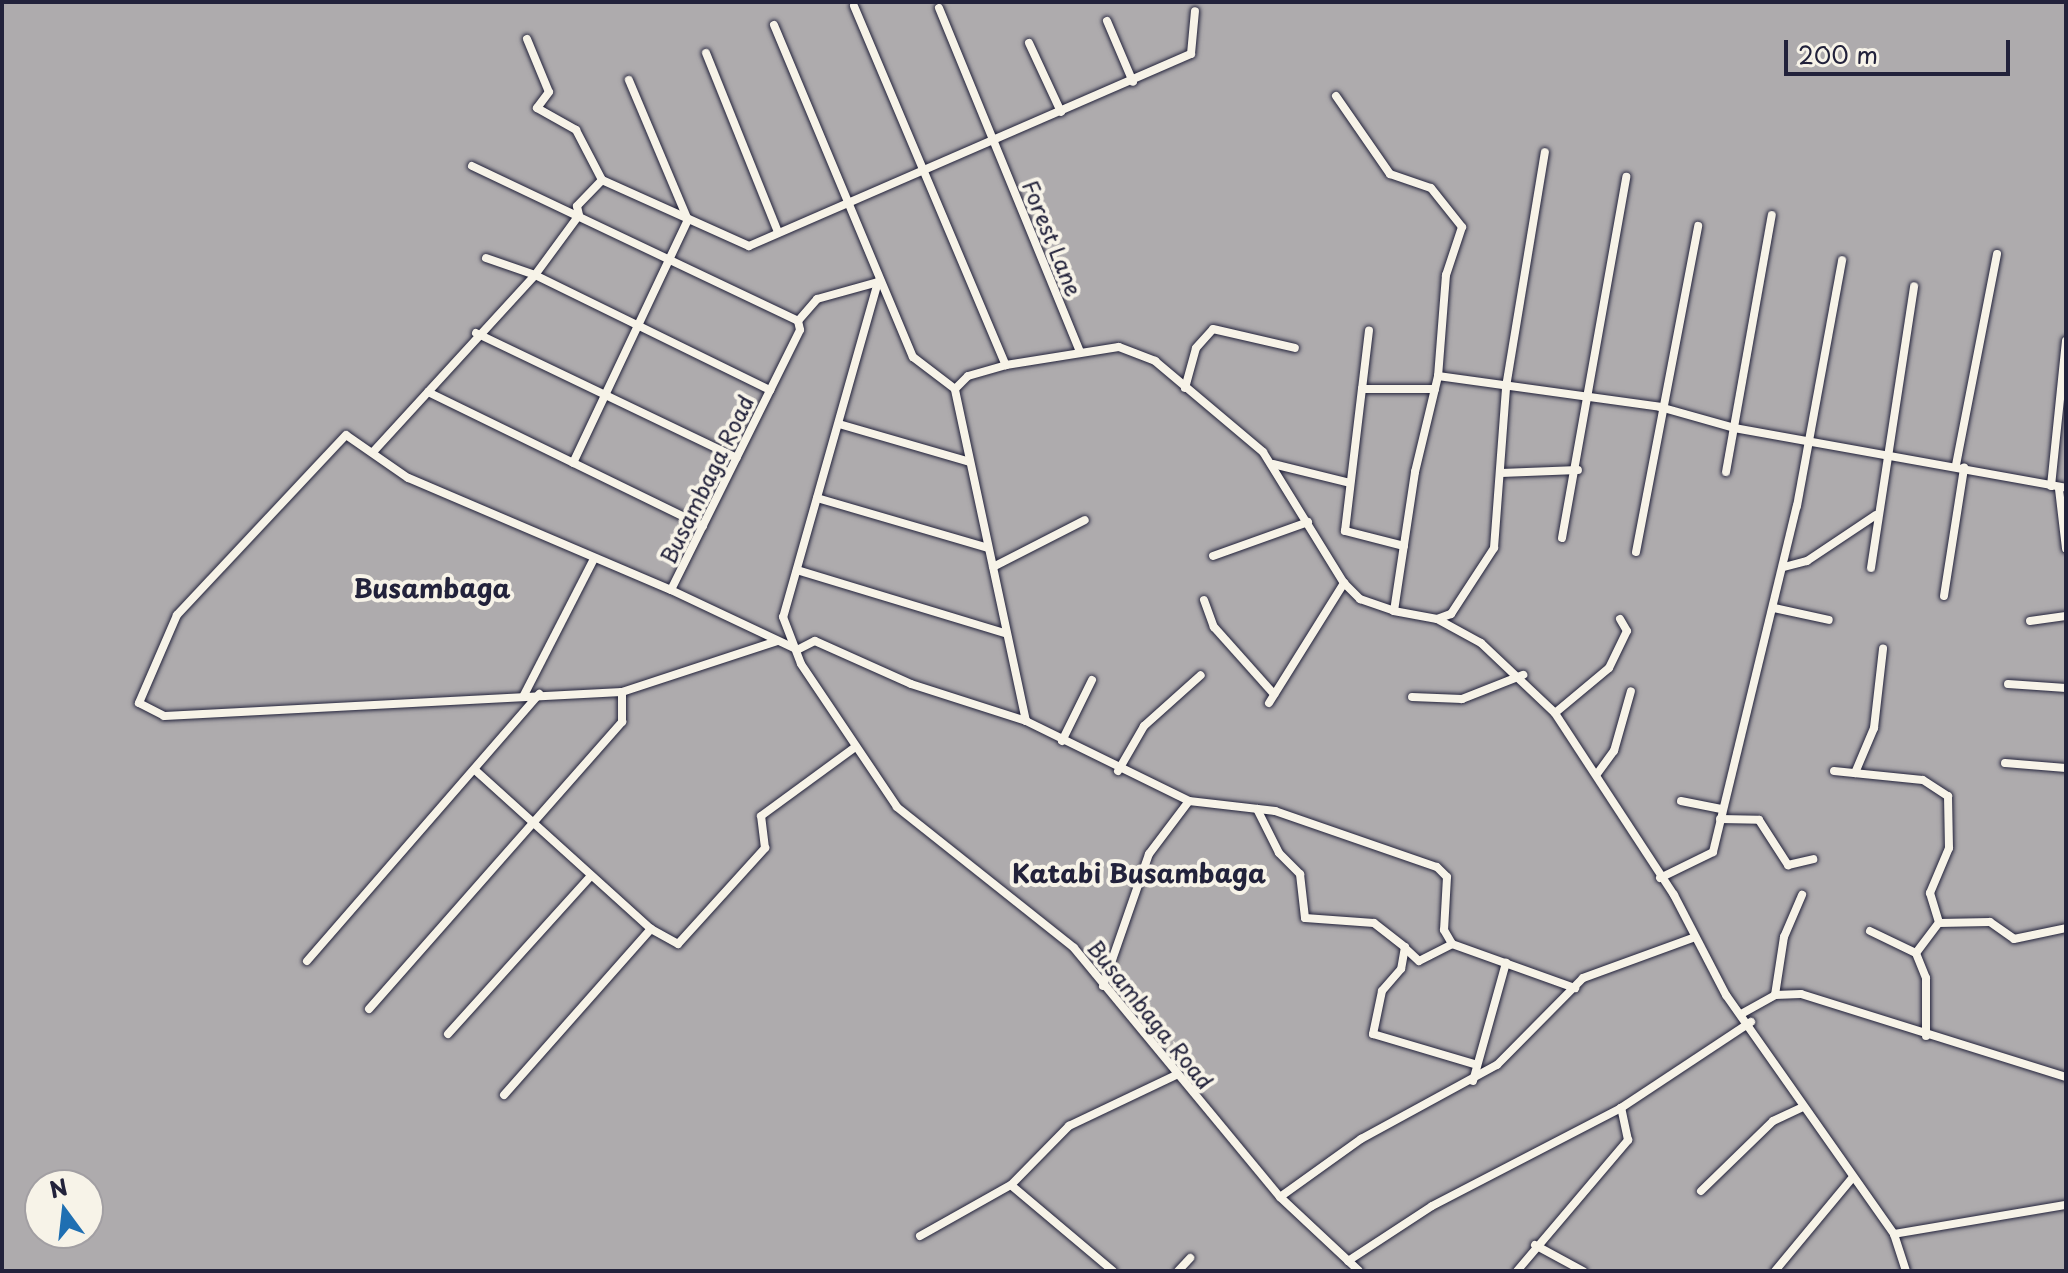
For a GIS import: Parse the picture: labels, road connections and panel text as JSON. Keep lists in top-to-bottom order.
{
  "streets": {
    "street": ["Forest Lane", "Busambaga Road"]
  },
  "districts": ["Busambaga", "Katabi Busambaga"],
  "scale_bar": "200 m",
  "north": "top"
}
